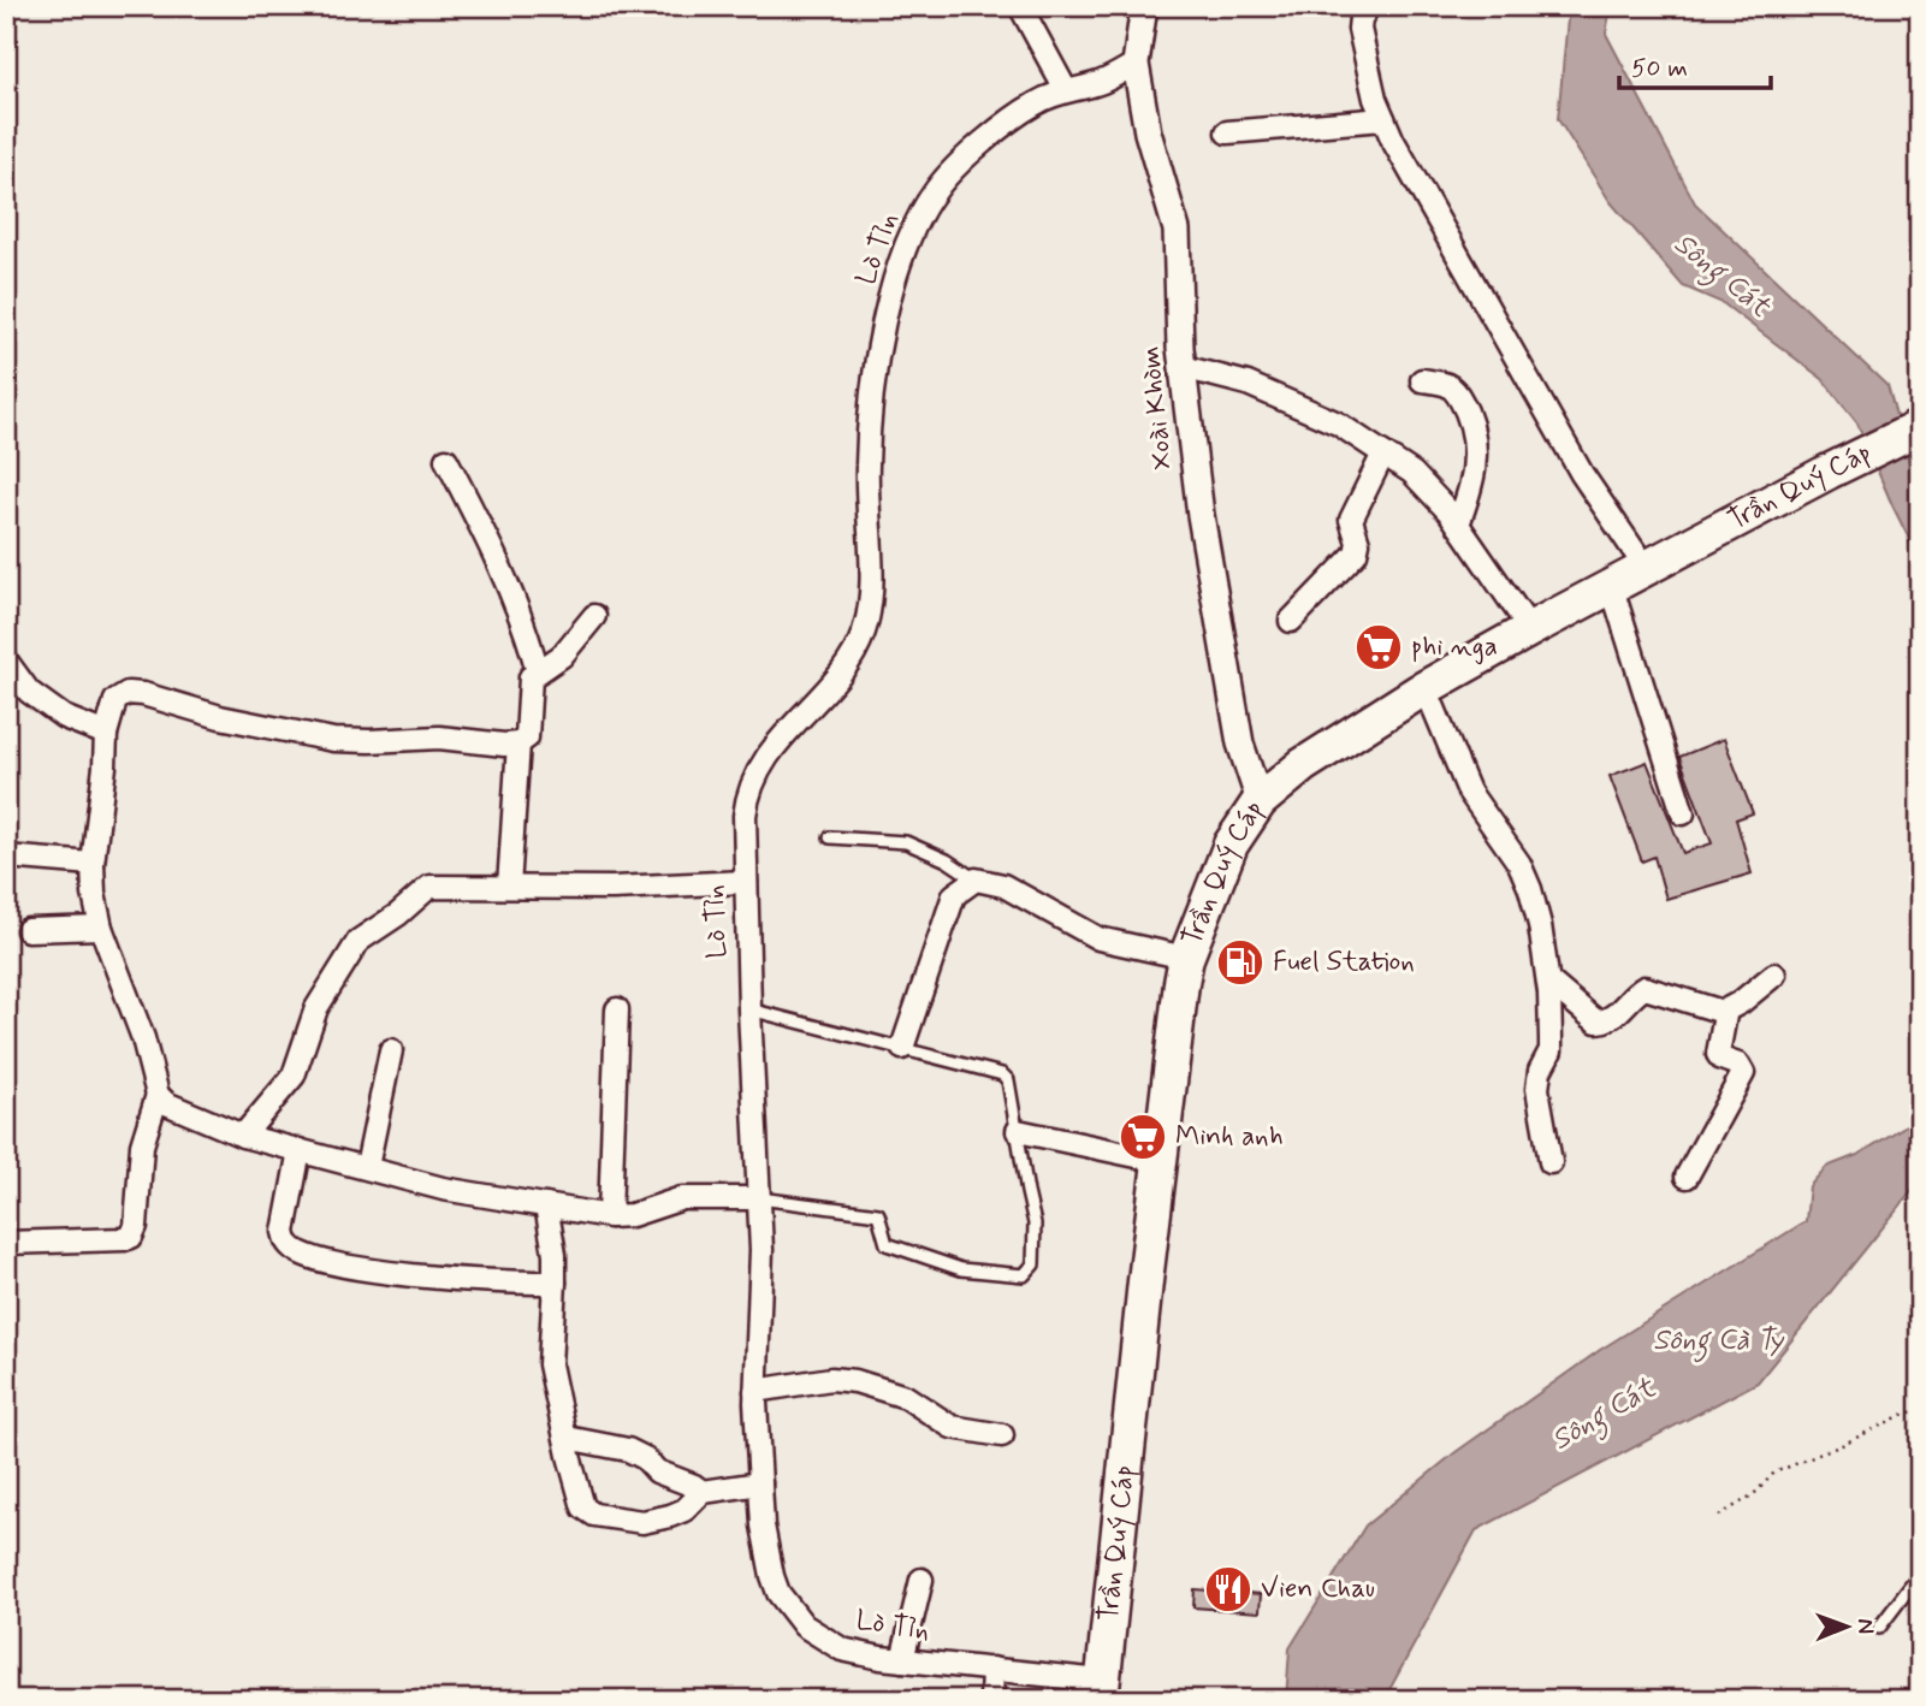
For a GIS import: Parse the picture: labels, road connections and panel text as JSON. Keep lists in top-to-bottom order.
{
  "streets": {
    "main road": ["Trần Quý Cáp"],
    "street": ["Lò Tỉn", "Xoài Khòm"]
  },
  "crossings": [
    ["Lò Tỉn", "Xoài Khòm"],
    ["Lò Tỉn", "Trần Quý Cáp"],
    ["Xoài Khòm", "Trần Quý Cáp"]
  ],
  "water": ["Sông Cát", "Sông Cà Ty"],
  "places": {
    "supermarket": ["phi nga", "Minh anh"],
    "fuel station": ["Fuel Station"],
    "restaurant": ["Vien Chau"]
  },
  "scale_bar": "50 m",
  "north": "right"
}
